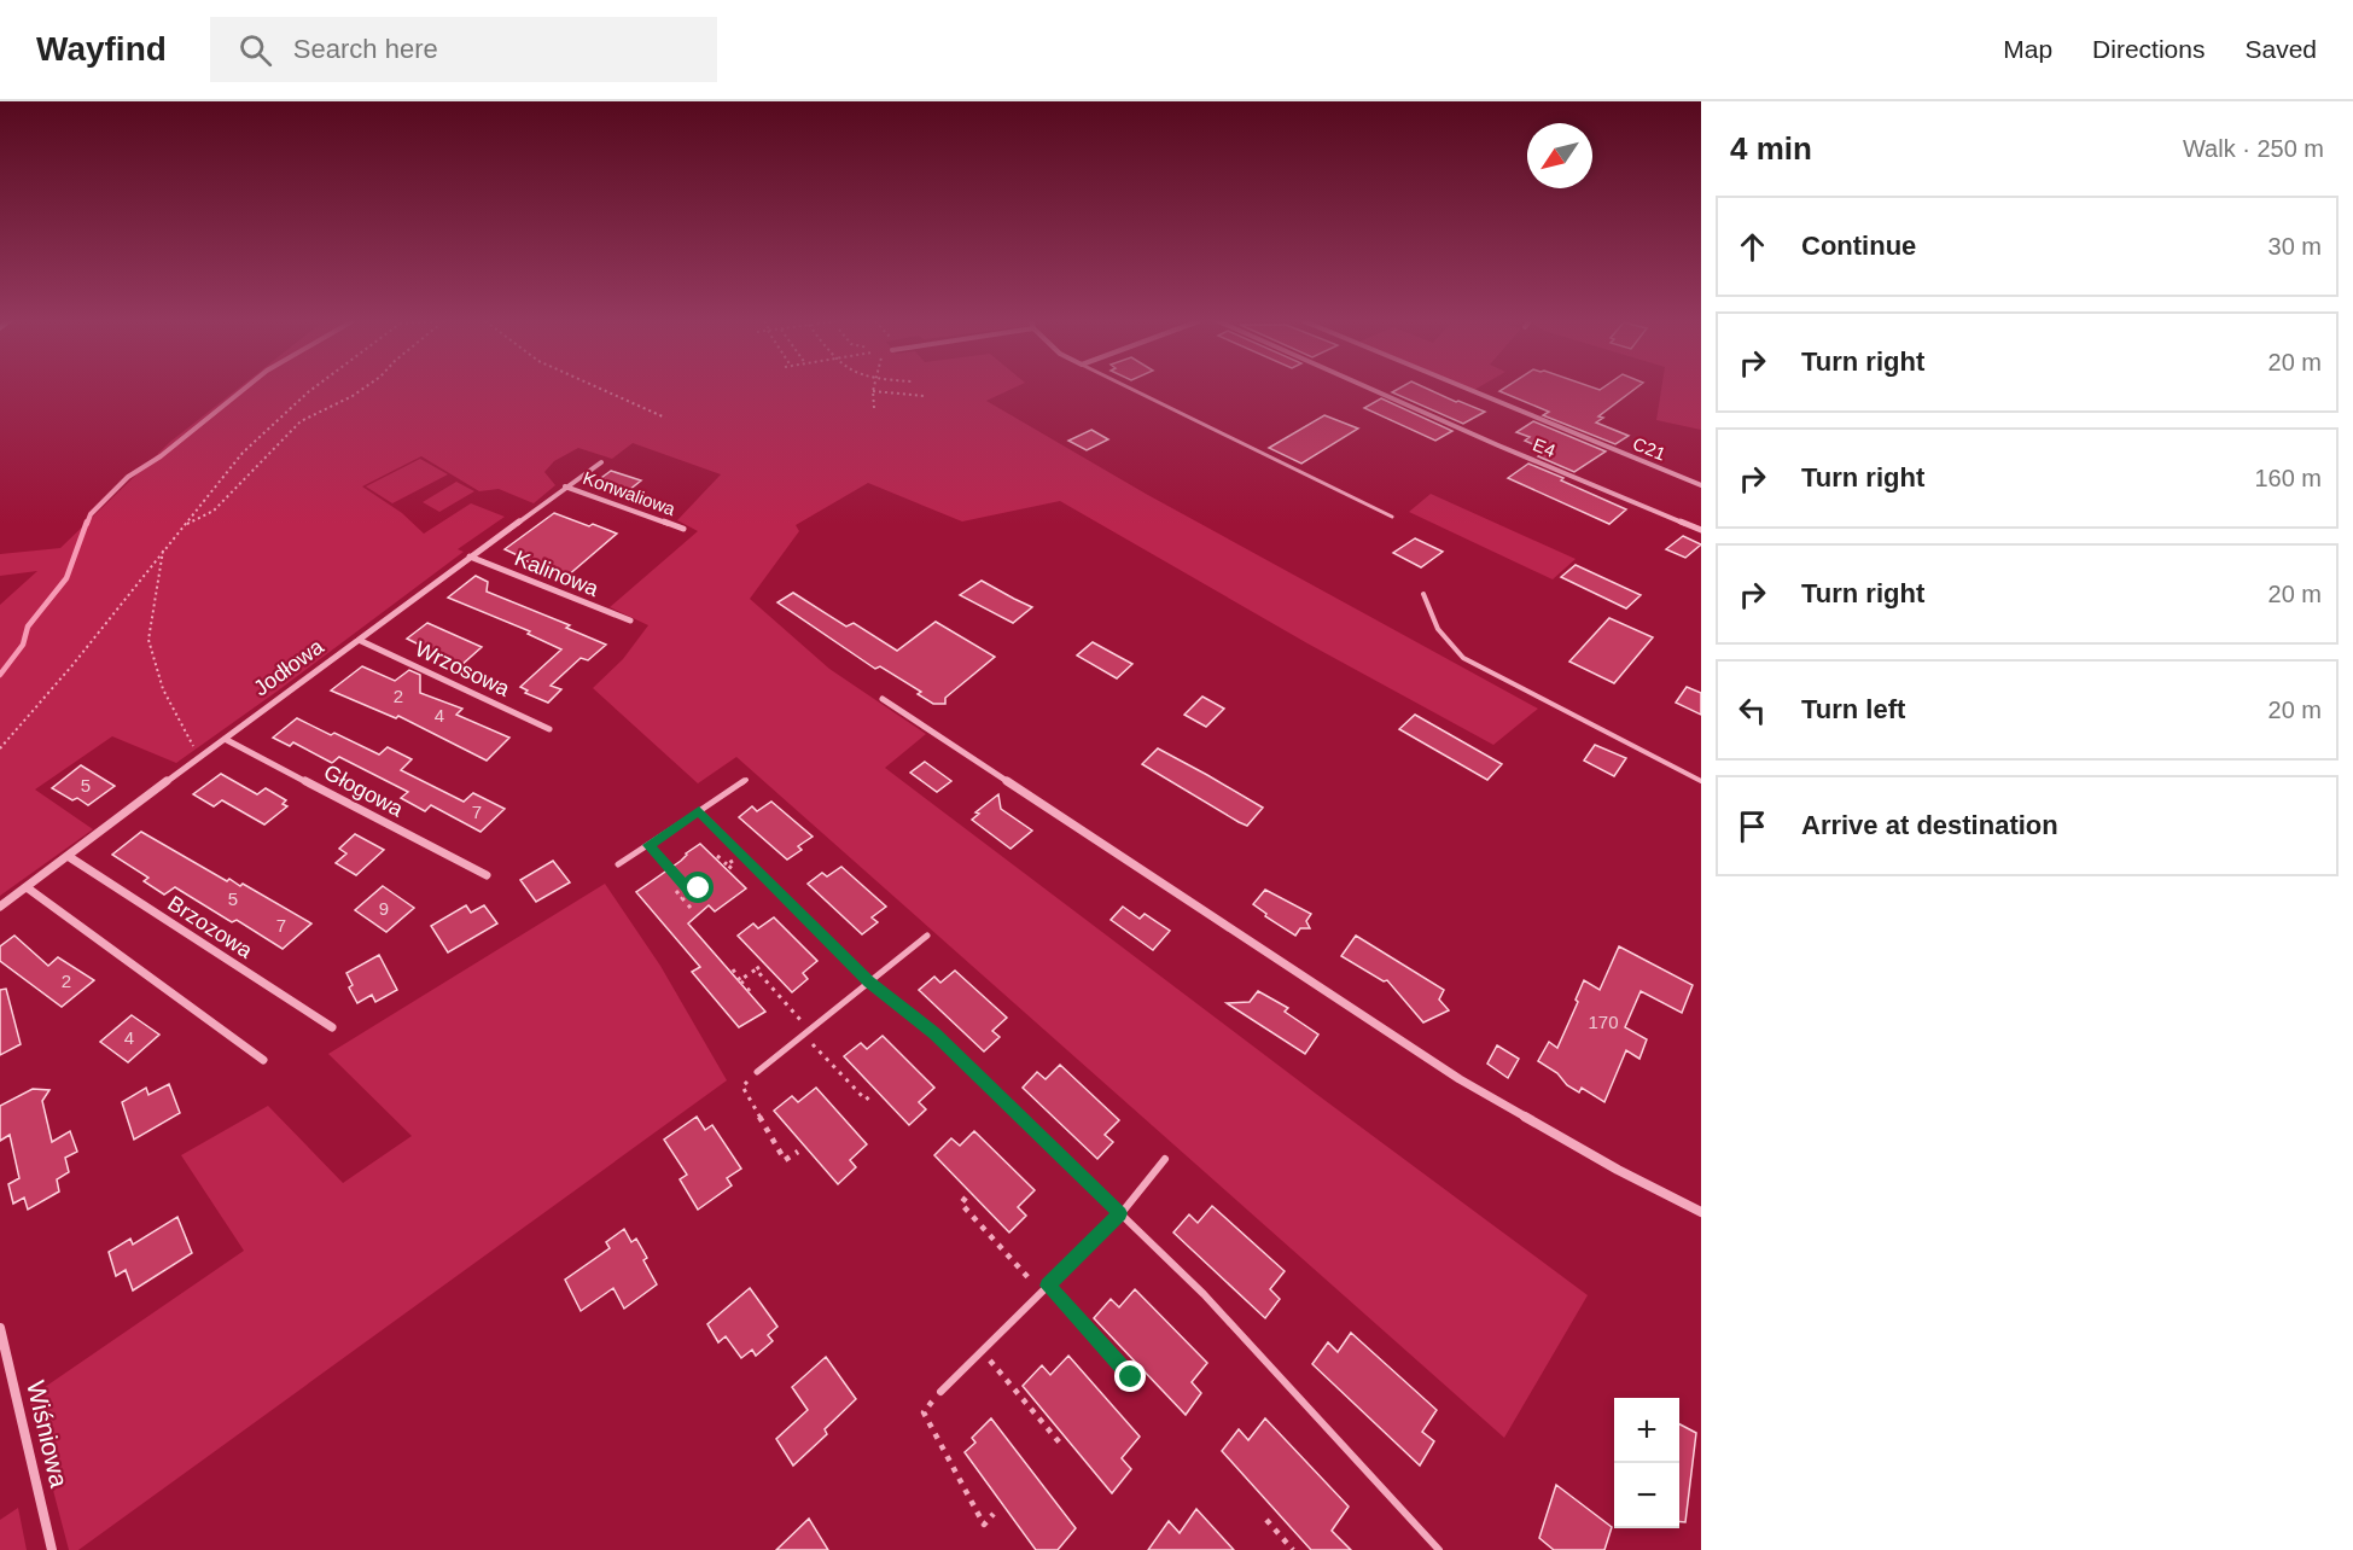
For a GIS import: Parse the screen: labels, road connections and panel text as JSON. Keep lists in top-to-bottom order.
{
  "streets": {
    "street": [
      "E4",
      "C21",
      "Konwaliowa",
      "Kalinowa",
      "Jodłowa",
      "Wrzosowa",
      "Głogowa",
      "Brzozowa",
      "Wiśniowa"
    ]
  },
  "crossings": [
    ["Konwaliowa", "Jodłowa"],
    ["Kalinowa", "Jodłowa"],
    ["Jodłowa", "Wrzosowa"],
    ["Jodłowa", "Głogowa"],
    ["Jodłowa", "Brzozowa"]
  ],
  "house_numbers": [
    "2",
    "4",
    "5",
    "7",
    "5",
    "9",
    "7",
    "2",
    "170",
    "4"
  ],
  "north": "bottom left",
  "page": {
    "header": "Wayfind",
    "search": "Search here",
    "nav": ["Map", "Directions", "Saved"],
    "heading": ["4 min", "Walk · 250 m"],
    "list": [
      ["Continue", "30 m"],
      ["Turn right", "20 m"],
      ["Turn right", "160 m"],
      ["Turn right", "20 m"],
      ["Turn left", "20 m"],
      "Arrive at destination"
    ],
    "map_buttons": ["+", "−"]
  }
}
